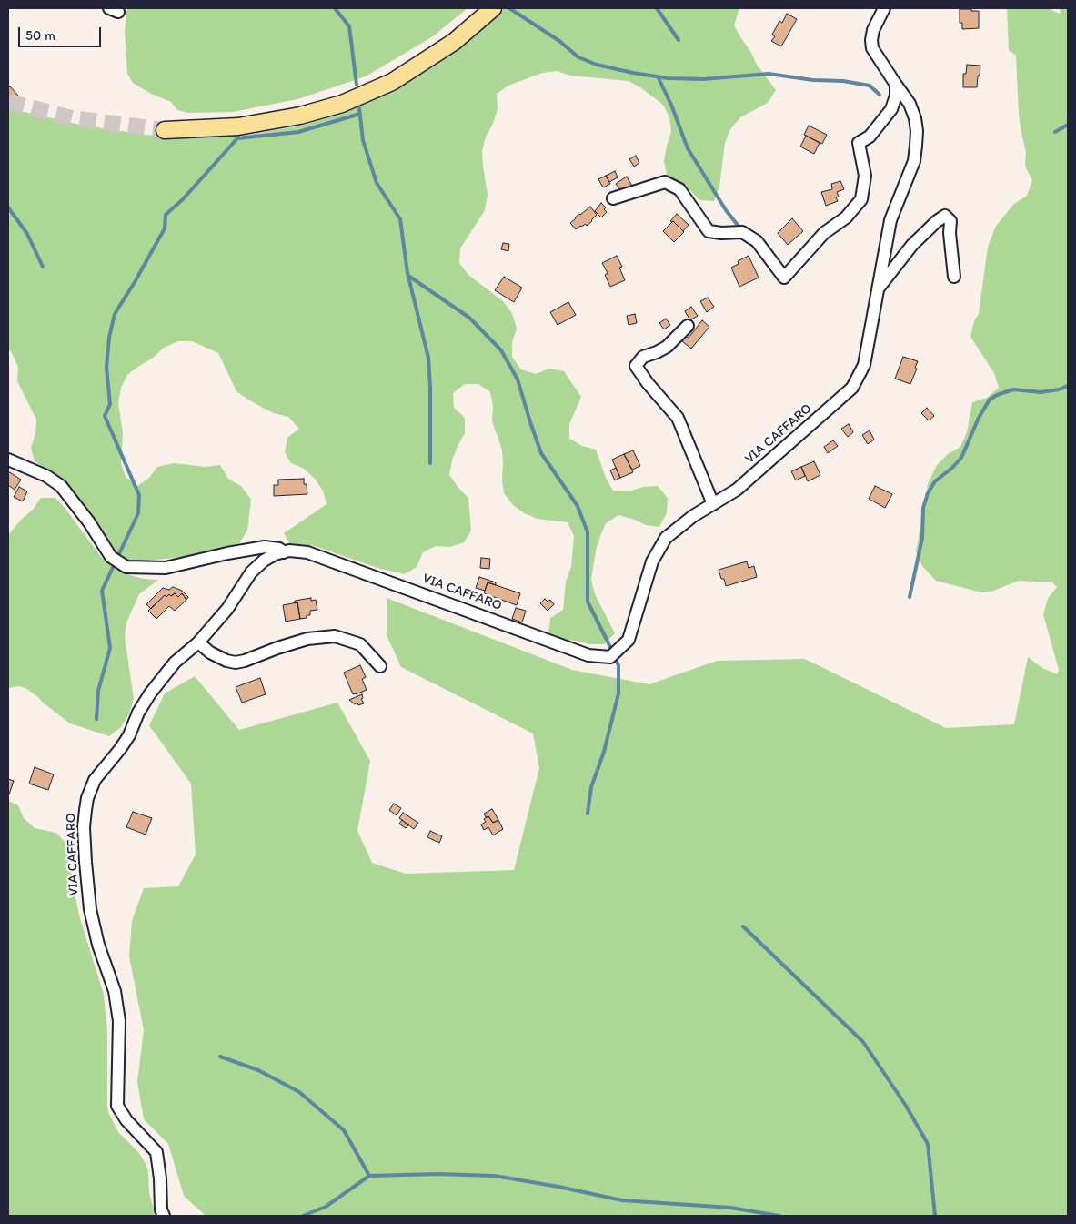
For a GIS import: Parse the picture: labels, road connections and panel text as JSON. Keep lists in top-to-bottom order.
{
  "streets": {
    "street": ["VIA CAFFARO"]
  },
  "scale_bar": "50 m"
}
